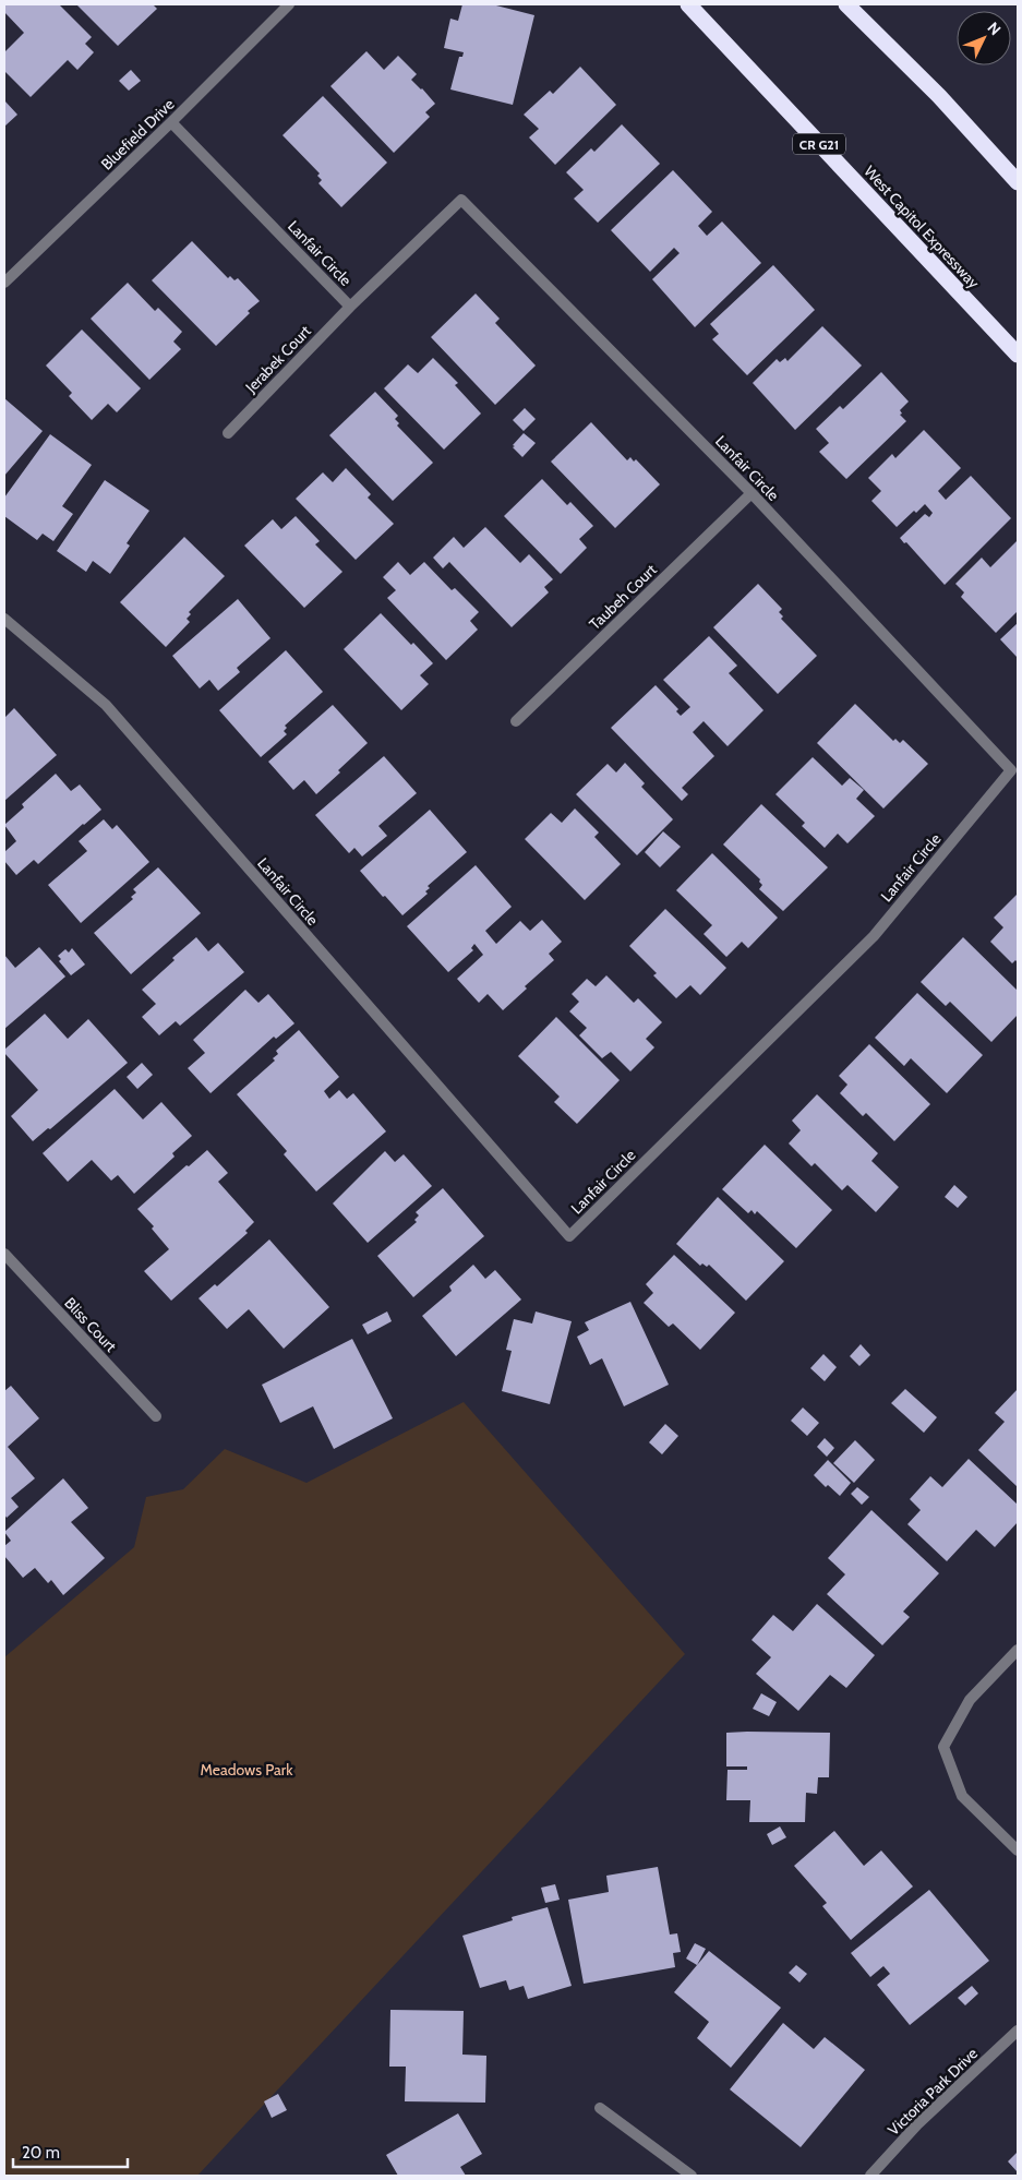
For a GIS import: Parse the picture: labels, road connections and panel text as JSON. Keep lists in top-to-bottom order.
{
  "streets": {
    "highway": ["CR G21", "West Capitol Expressway"],
    "street": [
      "Bluefield Drive",
      "Lanfair Circle",
      "Jerabek Court",
      "Taubeh Court",
      "Bliss Court",
      "Victoria Park Drive"
    ]
  },
  "crossings": [
    ["Bluefield Drive", "Lanfair Circle"],
    ["Lanfair Circle", "Jerabek Court"],
    ["Lanfair Circle", "Taubeh Court"]
  ],
  "parks": ["Meadows Park"],
  "scale_bar": "20 m",
  "north": "top right"
}
